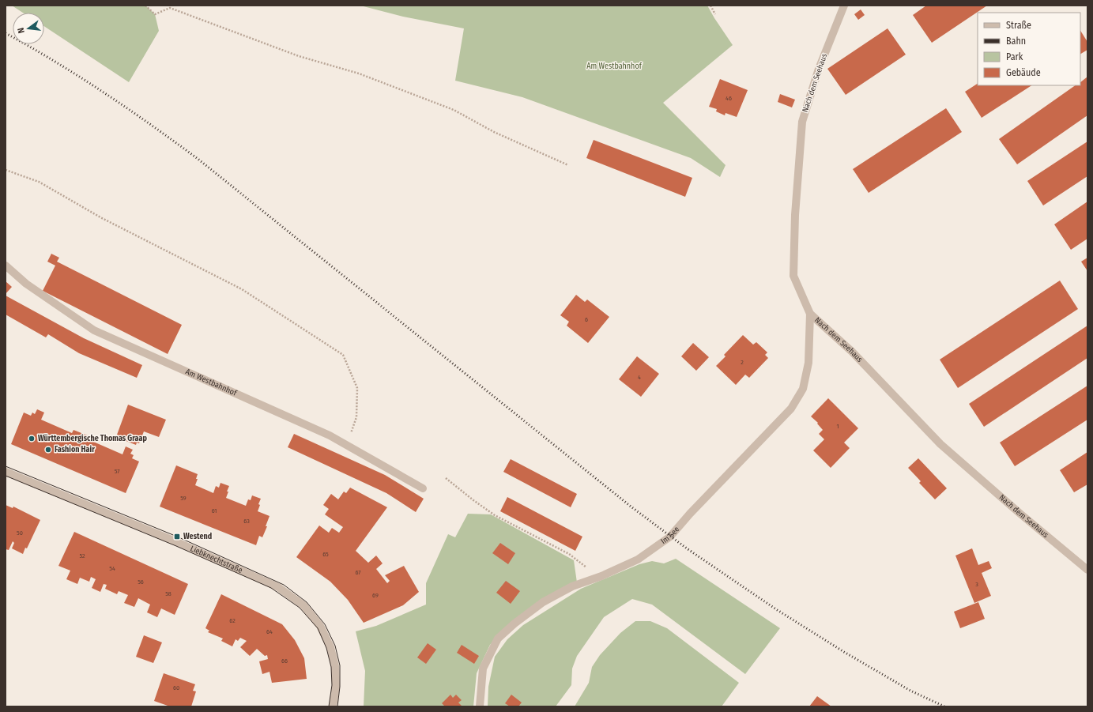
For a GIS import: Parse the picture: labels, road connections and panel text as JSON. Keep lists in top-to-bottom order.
{
  "streets": {
    "street": [
      "Nach dem Seehaus",
      "Am Westbahnhof",
      "Im See",
      "Liebknechtstraße"
    ]
  },
  "crossings": [
    ["Nach dem Seehaus", "Im See"]
  ],
  "parks": ["Am Westbahnhof"],
  "places": {
    "other": ["Württembergische Thomas Graap", "Fashion Hair"],
    "transit": ["Westend"]
  },
  "house_numbers": [
    "46",
    "6",
    "2",
    "4",
    "1",
    "57",
    "59",
    "61",
    "63",
    "50",
    "65",
    "52",
    "54",
    "67",
    "56",
    "3",
    "58",
    "69",
    "62",
    "64",
    "66",
    "60"
  ],
  "legend": [
    "Straße",
    "Bahn",
    "Park",
    "Gebäude"
  ],
  "north": "left"
}
